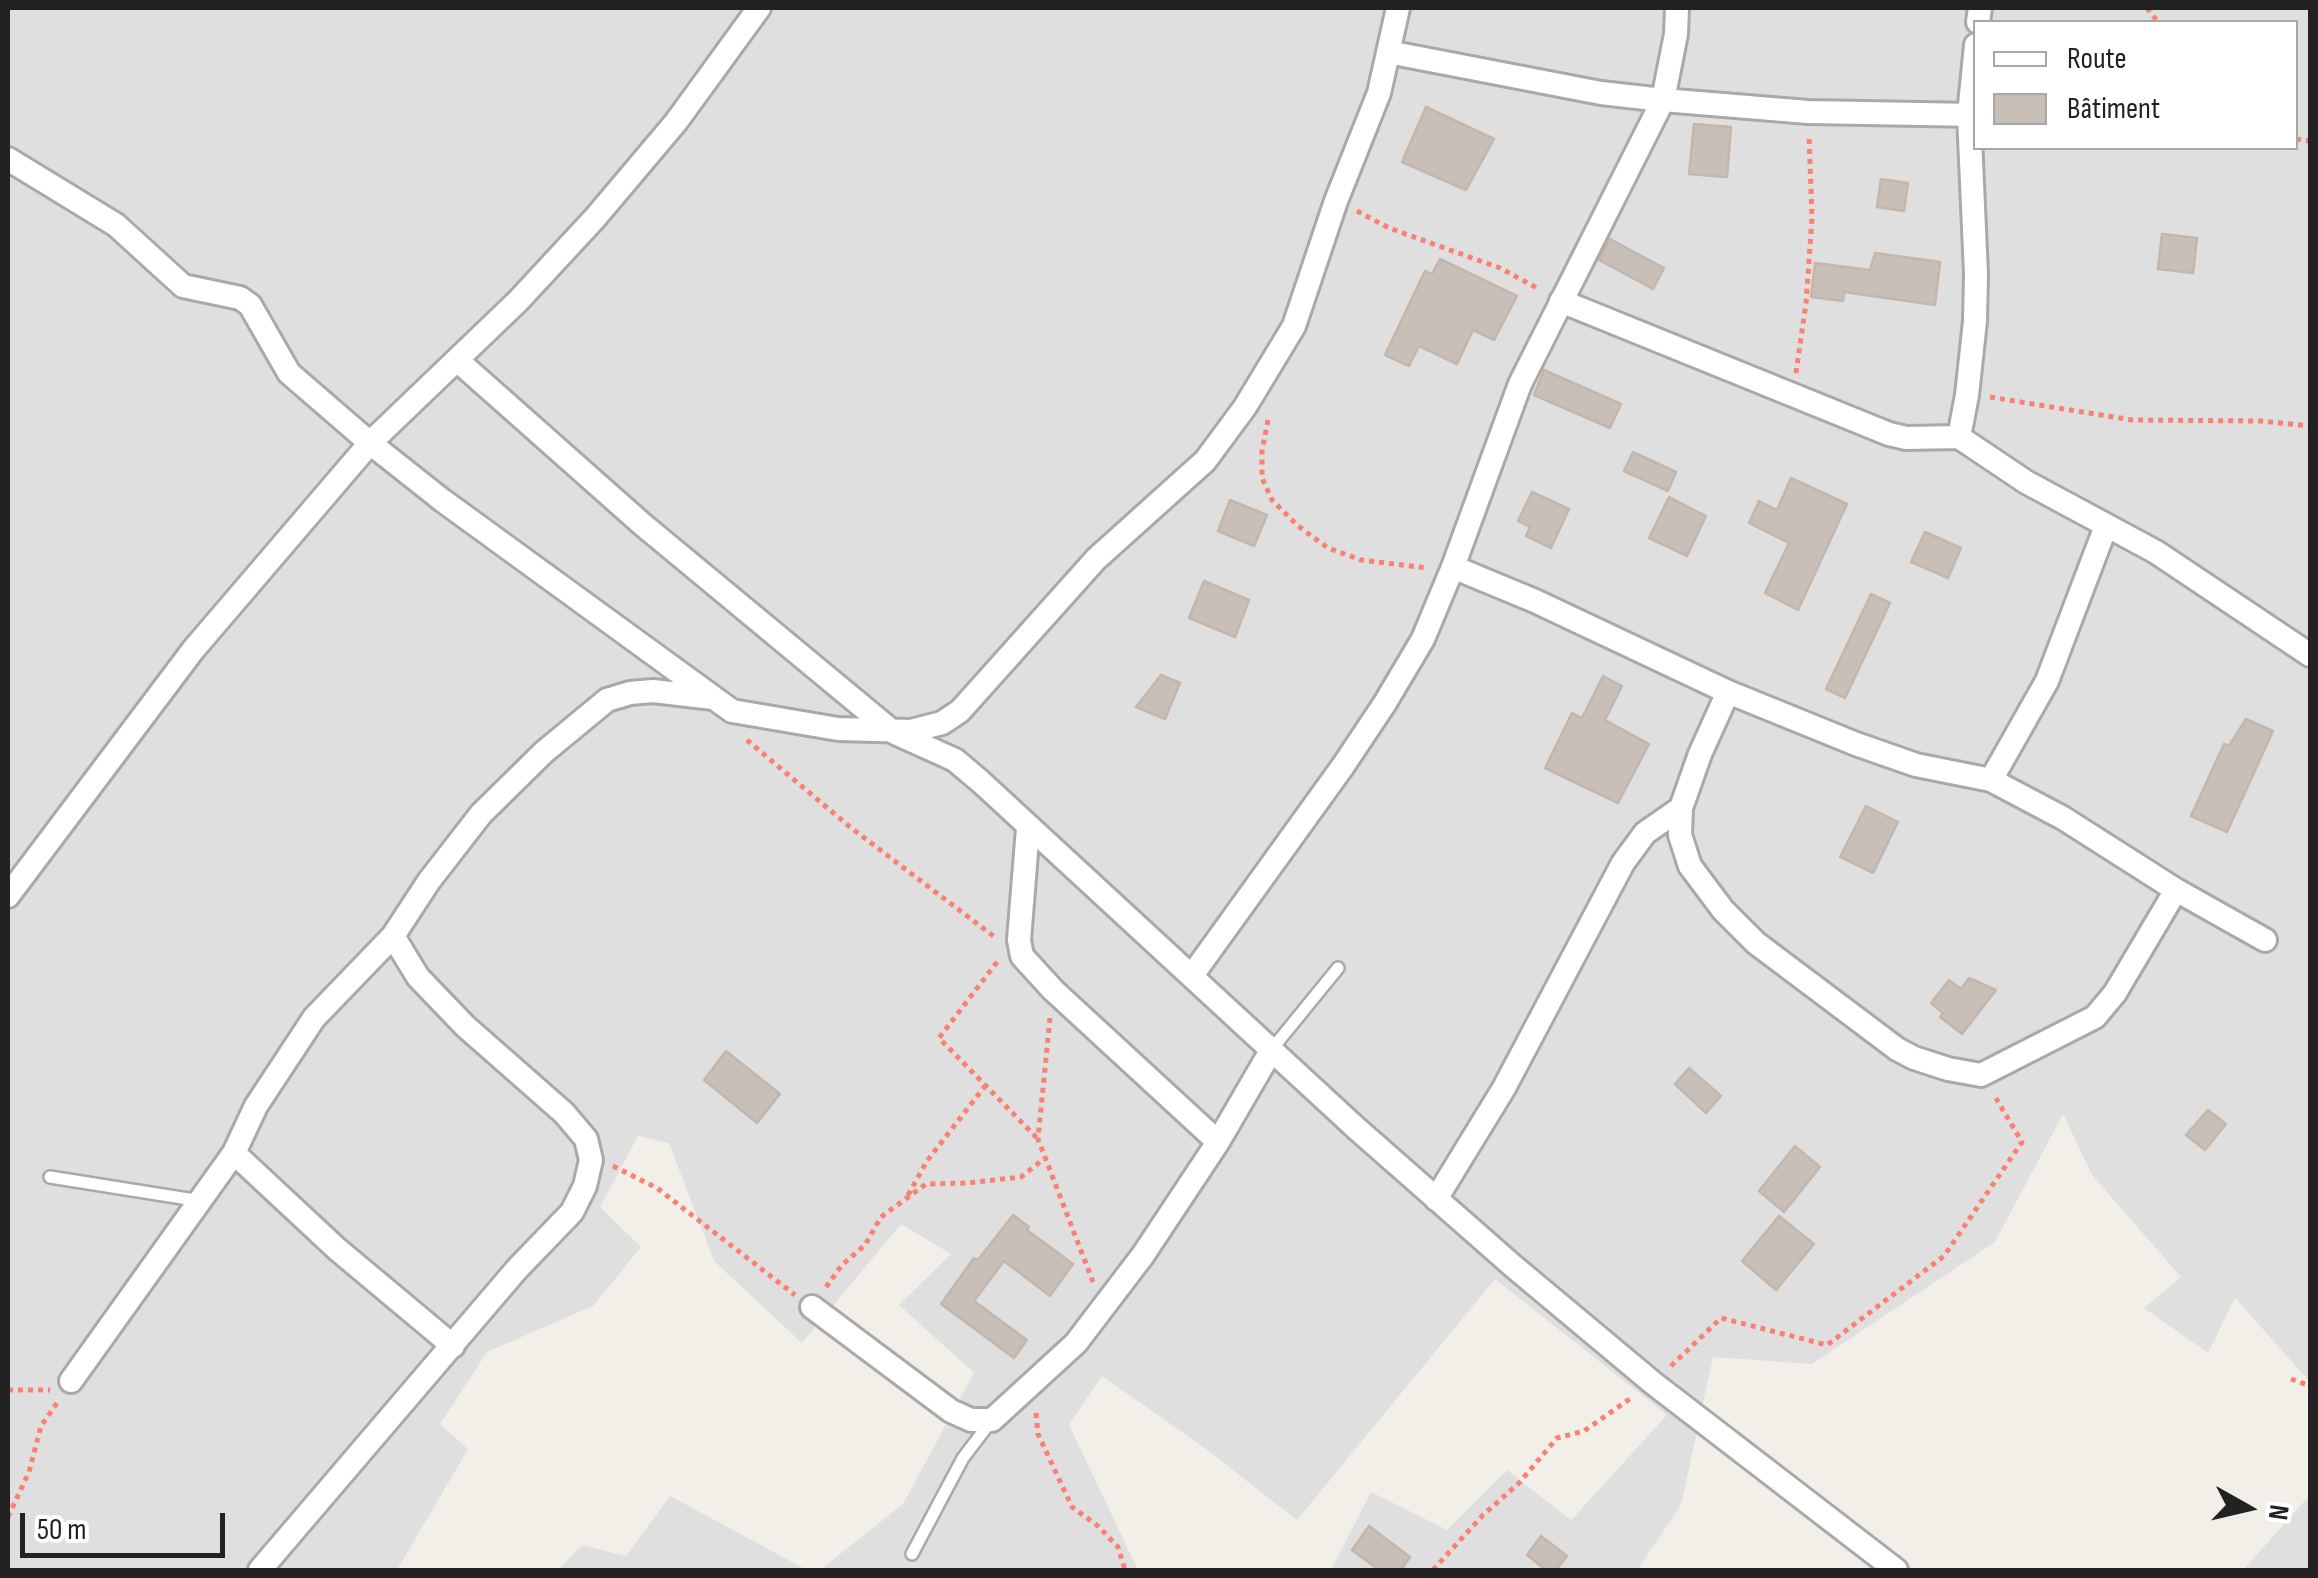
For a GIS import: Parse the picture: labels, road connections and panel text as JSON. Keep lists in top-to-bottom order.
{
  "legend": ["Route", "Bâtiment"],
  "scale_bar": "50 m",
  "north": "right"
}
